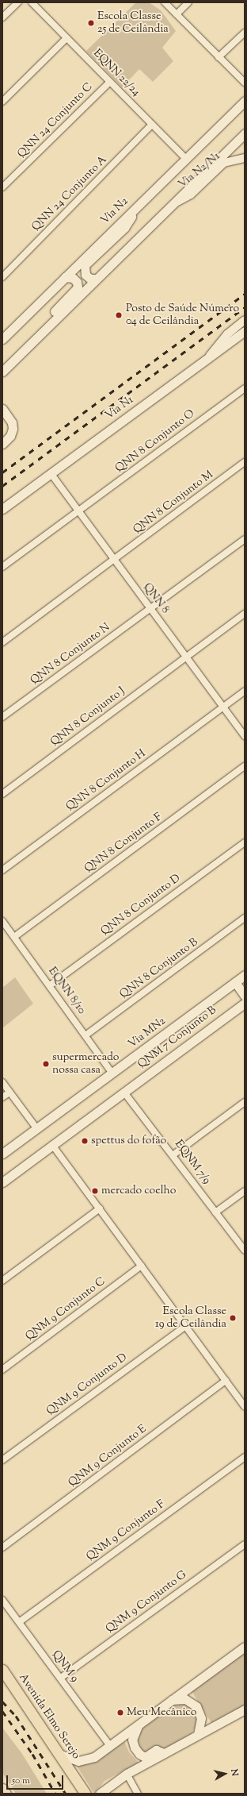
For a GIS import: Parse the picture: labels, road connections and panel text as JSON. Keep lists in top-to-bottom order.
{
  "streets": {
    "main road": [
      "Via N2",
      "Via N1",
      "Via MN2",
      "QNM 7 Conjunto B",
      "Avenida Elmo Serejo"
    ],
    "street": [
      "EQNN 22/24",
      "QNN 24 Conjunto C",
      "Via N2/N1",
      "QNN 24 Conjunto A",
      "QNN 8 Conjunto O",
      "QNN 8 Conjunto M",
      "QNN 8",
      "QNN 8 Conjunto N",
      "QNN 8 Conjunto J",
      "QNN 8 Conjunto H",
      "QNN 8 Conjunto F",
      "QNN 8 Conjunto D",
      "QNN 8 Conjunto B",
      "EQNN 8/10",
      "EQNM 7/9",
      "QNM 9 Conjunto C",
      "QNM 9 Conjunto D",
      "QNM 9 Conjunto E",
      "QNM 9 Conjunto F",
      "QNM 9 Conjunto G",
      "QNM 9"
    ]
  },
  "crossings": [
    ["EQNN 22/24", "QNN 24 Conjunto C"],
    ["EQNN 22/24", "QNN 24 Conjunto A"],
    ["EQNN 22/24", "Via N2"],
    ["Via N1", "QNN 8"],
    ["QNN 8 Conjunto O", "QNN 8"],
    ["QNN 8 Conjunto M", "QNN 8"],
    ["QNN 8", "QNN 8 Conjunto N"],
    ["QNN 8", "QNN 8 Conjunto J"],
    ["QNN 8", "QNN 8 Conjunto H"],
    ["QNN 8 Conjunto F", "EQNN 8/10"],
    ["QNN 8 Conjunto D", "EQNN 8/10"],
    ["QNN 8 Conjunto B", "EQNN 8/10"],
    ["EQNN 8/10", "Via MN2"],
    ["QNM 7 Conjunto B", "EQNM 7/9"],
    ["QNM 9 Conjunto F", "QNM 9"],
    ["QNM 9 Conjunto G", "QNM 9"]
  ],
  "places": [
    "Escola Classe 25 de Ceilândia",
    "Posto de Saúde Número 04 de Ceilândia",
    "supermercado nossa casa",
    "spettus do fofão",
    "mercado coelho",
    "Escola Classe 19 de Ceilândia",
    "Meu Mecânico"
  ],
  "scale_bar": "50 m",
  "north": "right"
}
